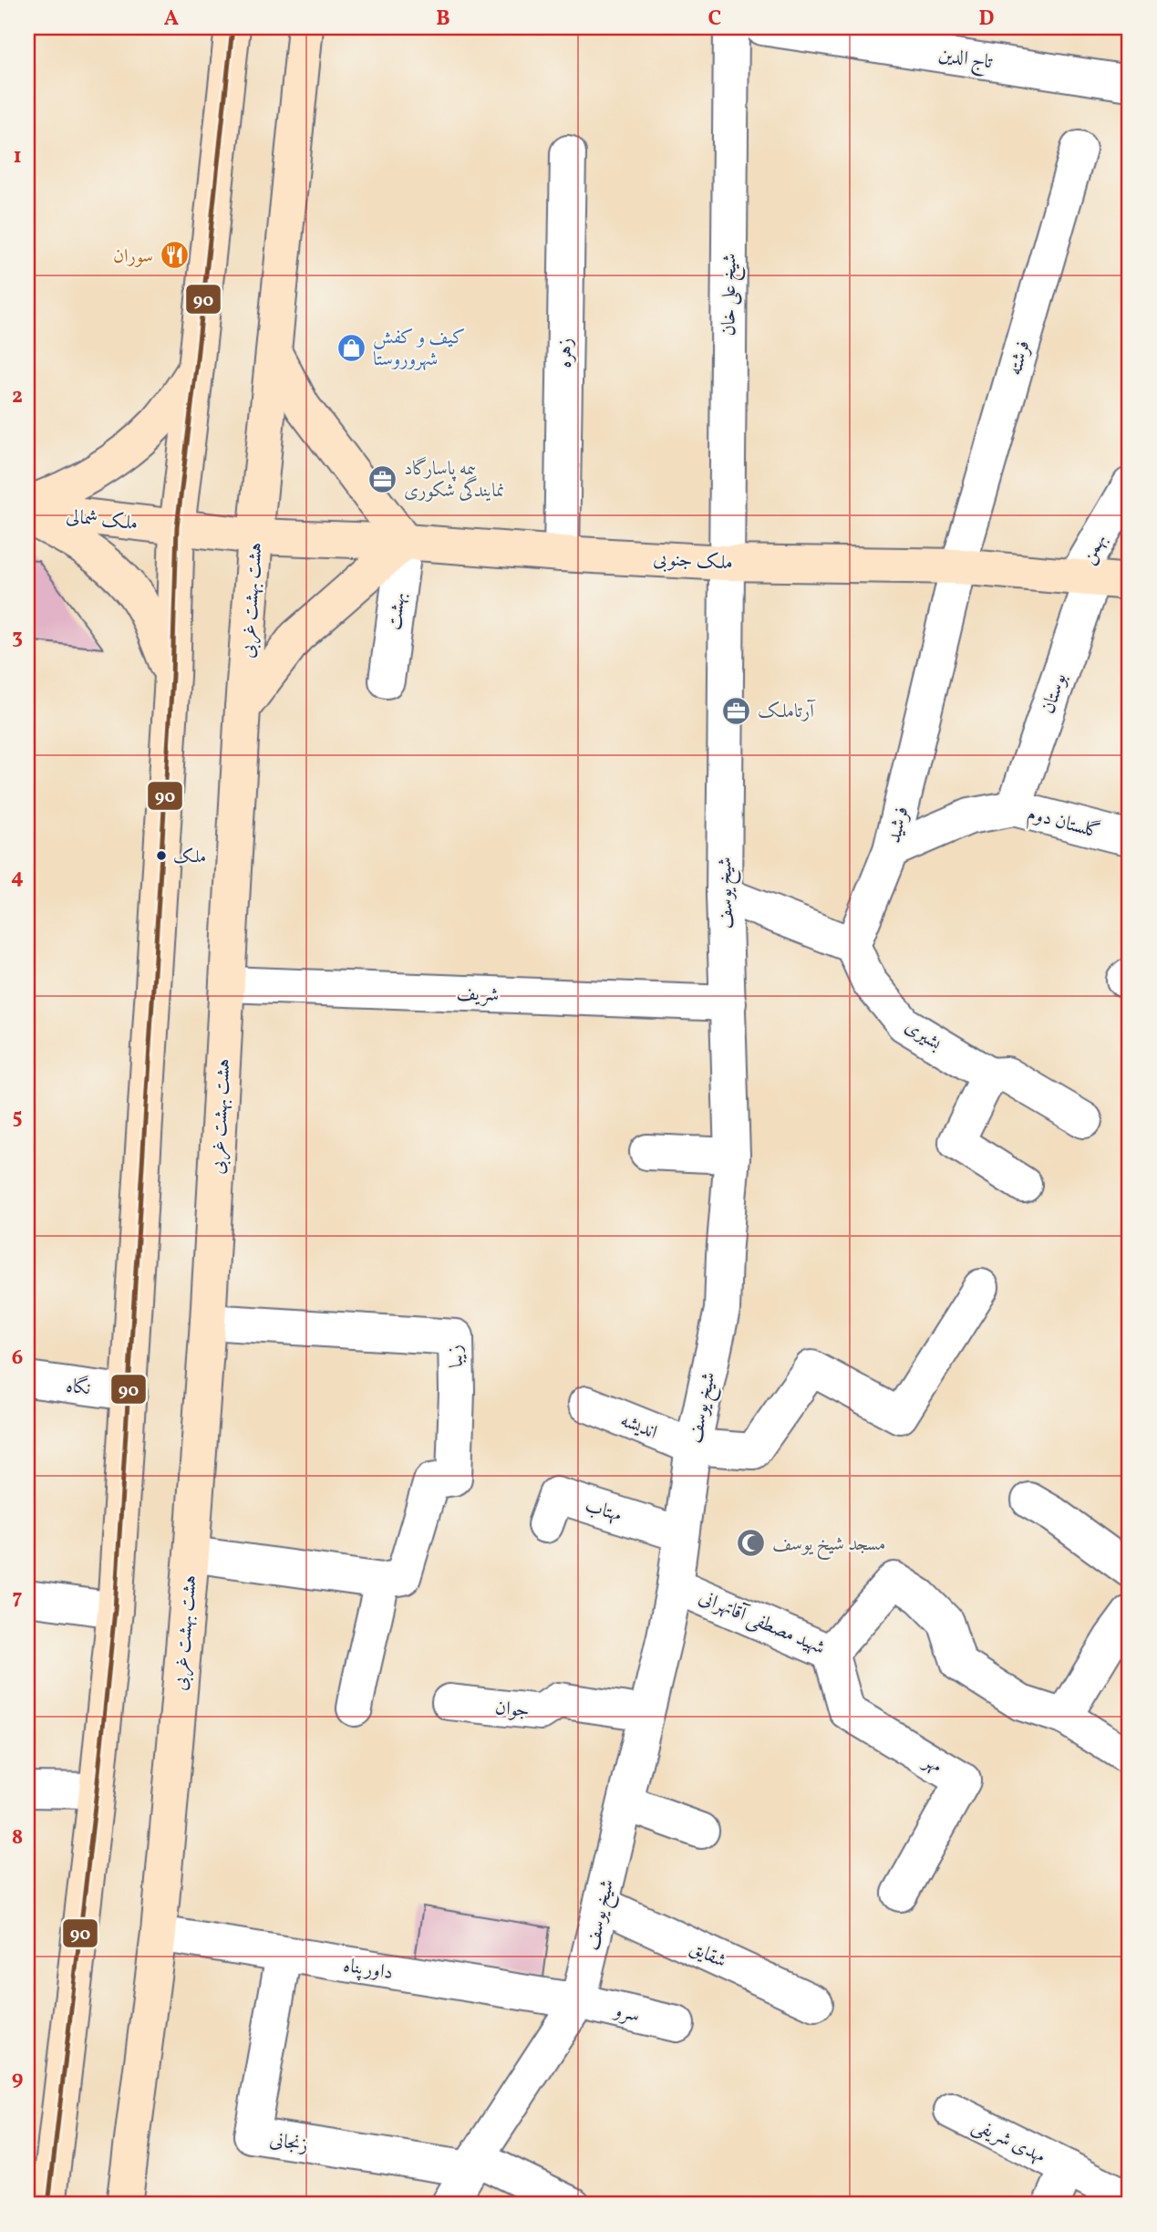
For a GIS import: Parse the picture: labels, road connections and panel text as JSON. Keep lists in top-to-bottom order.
{
  "streets": {
    "main road": ["ملک شمالی", "ملک جنوبی", "هشت بهشت غربی"],
    "street": [
      "تاج الدین",
      "شیخ علی خان",
      "زهره",
      "فرشته",
      "بهمن",
      "بهشت",
      "بوستان",
      "گلستان دوم",
      "فرشید",
      "شیخ یوسف",
      "شریف",
      "بشیری",
      "زیبا",
      "نگاه",
      "اندیشه",
      "مهتاب",
      "شهید مصطفی آقاتهرانی",
      "جوان",
      "مهر",
      "شقایق",
      "داورپناه",
      "سرو",
      "مهدی شریفی",
      "زنجانی"
    ]
  },
  "crossings": [
    ["شیخ علی خان", "ملک جنوبی"],
    ["شیخ علی خان", "شیخ یوسف"],
    ["زهره", "ملک جنوبی"],
    ["فرشته", "ملک جنوبی"],
    ["فرشته", "فرشید"],
    ["بهمن", "ملک جنوبی"],
    ["بهمن", "بوستان"],
    ["ملک جنوبی", "هشت بهشت غربی"],
    ["ملک جنوبی", "بهشت"],
    ["ملک جنوبی", "بوستان"],
    ["ملک جنوبی", "فرشید"],
    ["ملک جنوبی", "شیخ یوسف"],
    ["هشت بهشت غربی", "شریف"],
    ["هشت بهشت غربی", "زیبا"],
    ["هشت بهشت غربی", "داورپناه"],
    ["بوستان", "گلستان دوم"],
    ["گلستان دوم", "فرشید"],
    ["فرشید", "بشیری"],
    ["شیخ یوسف", "شریف"],
    ["شیخ یوسف", "اندیشه"],
    ["شیخ یوسف", "مهتاب"],
    ["شیخ یوسف", "شهید مصطفی آقاتهرانی"],
    ["شیخ یوسف", "جوان"],
    ["شیخ یوسف", "شقایق"],
    ["شیخ یوسف", "داورپناه"],
    ["شیخ یوسف", "سرو"],
    ["شیخ یوسف", "زنجانی"],
    ["شهید مصطفی آقاتهرانی", "مهر"],
    ["داورپناه", "سرو"],
    ["داورپناه", "زنجانی"]
  ],
  "places": {
    "restaurant": ["سوران"],
    "shop": ["کیف و کفش شهروروستا"],
    "office": ["بیمه پاسارگاد نمایندگی شکوری", "آرتاملک"],
    "other": ["ملک"],
    "mosque": ["مسجد شیخ یوسف"]
  },
  "lines": ["transit line 90"],
  "grid": {
    "columns": [
      "A",
      "B",
      "C",
      "D"
    ],
    "rows": [
      "1",
      "2",
      "3",
      "4",
      "5",
      "6",
      "7",
      "8",
      "9"
    ]
  }
}
